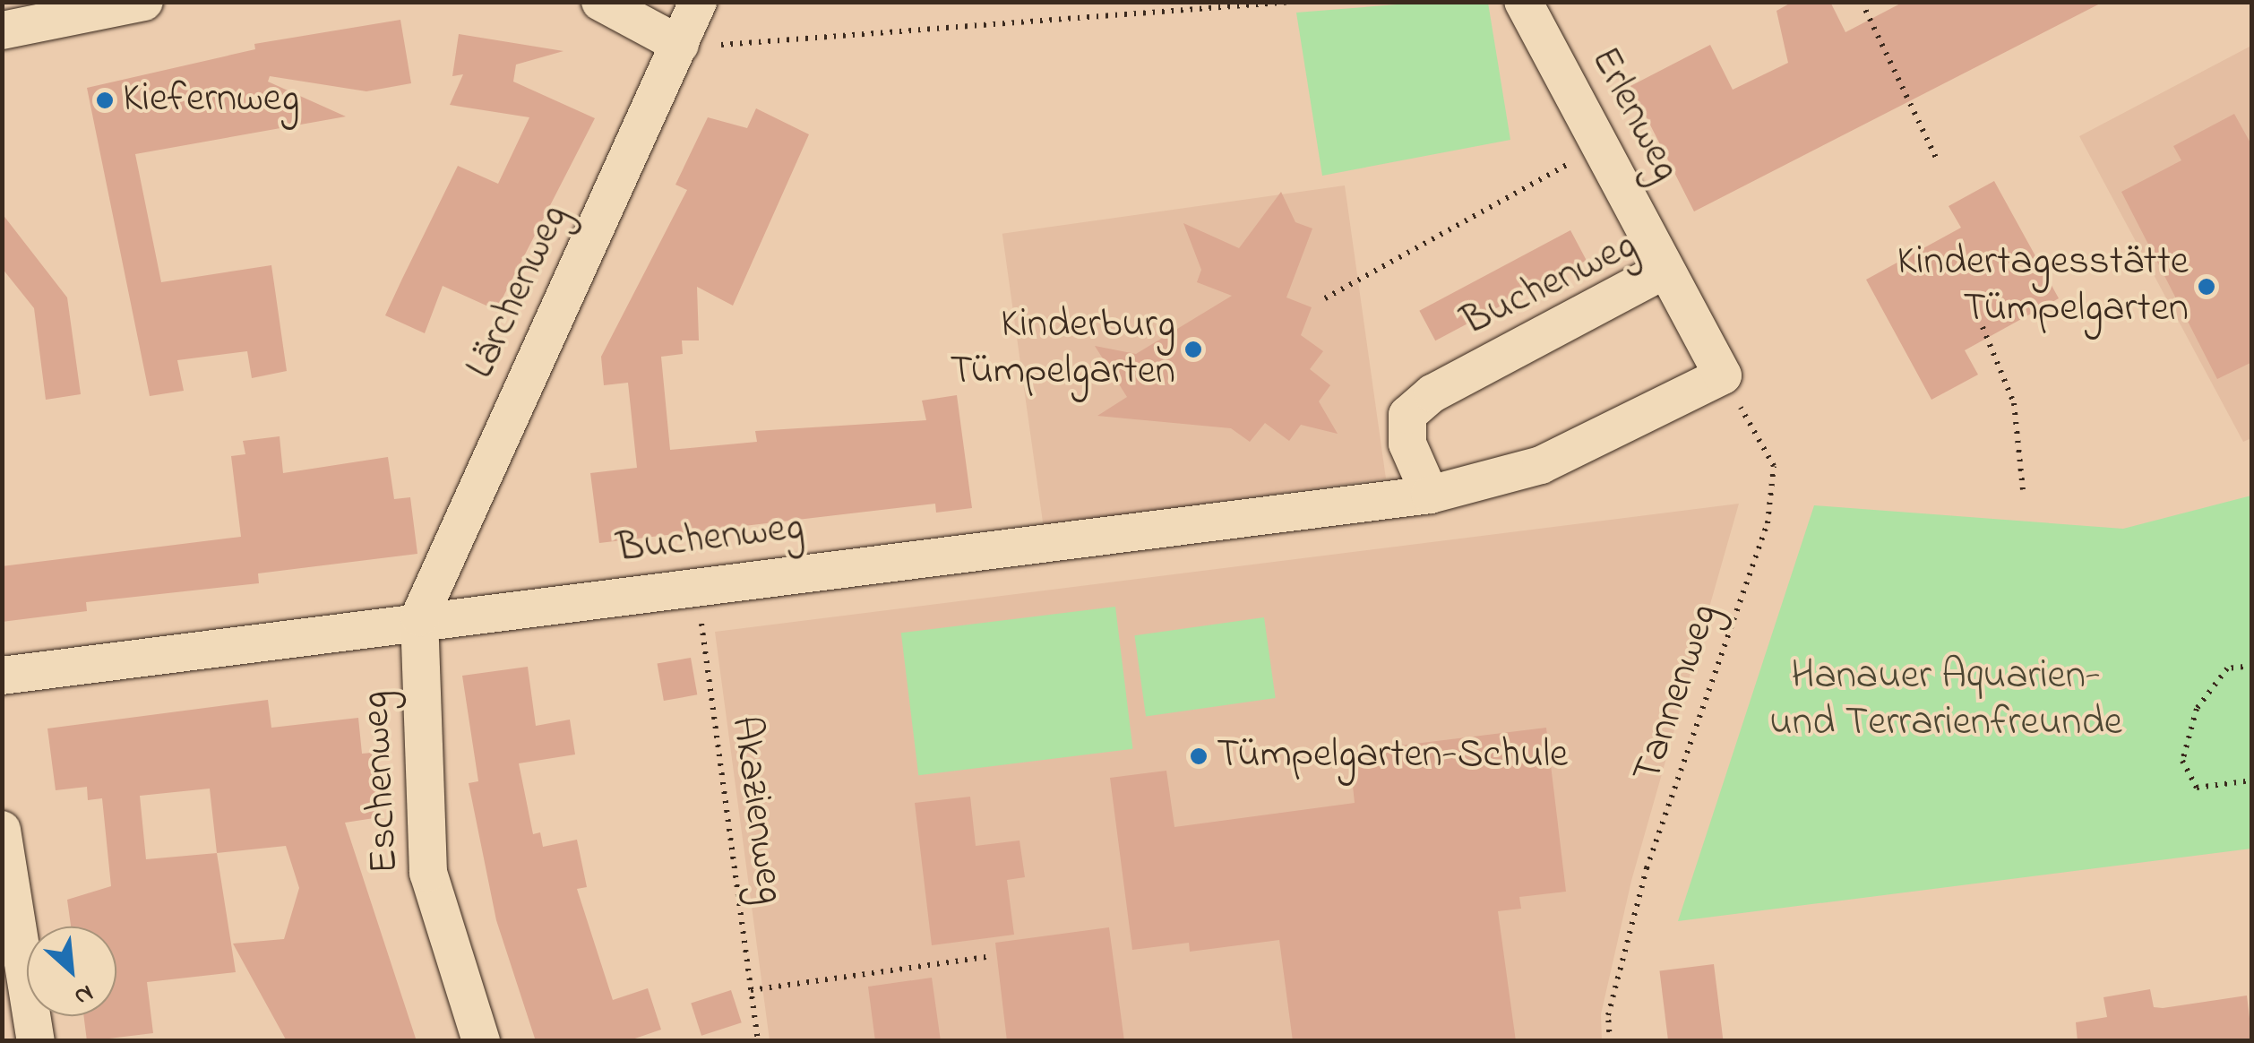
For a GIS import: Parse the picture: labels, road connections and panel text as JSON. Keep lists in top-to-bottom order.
{
  "streets": {
    "street": [
      "Erlenweg",
      "Buchenweg",
      "Lärchenweg",
      "Eschenweg"
    ],
    "path": ["Tannenweg", "Akazienweg"]
  },
  "crossings": [
    ["Erlenweg", "Buchenweg"],
    ["Buchenweg", "Lärchenweg"],
    ["Buchenweg", "Tannenweg"],
    ["Buchenweg", "Eschenweg"],
    ["Buchenweg", "Akazienweg"],
    ["Lärchenweg", "Eschenweg"]
  ],
  "parks": ["Hanauer Aquarien- und Terrarienfreunde"],
  "places": [
    "Kiefernweg",
    "Kindertagesstätte Tümpelgarten",
    "Kinderburg Tümpelgarten",
    "Tümpelgarten-Schule"
  ],
  "north": "bottom right"
}
